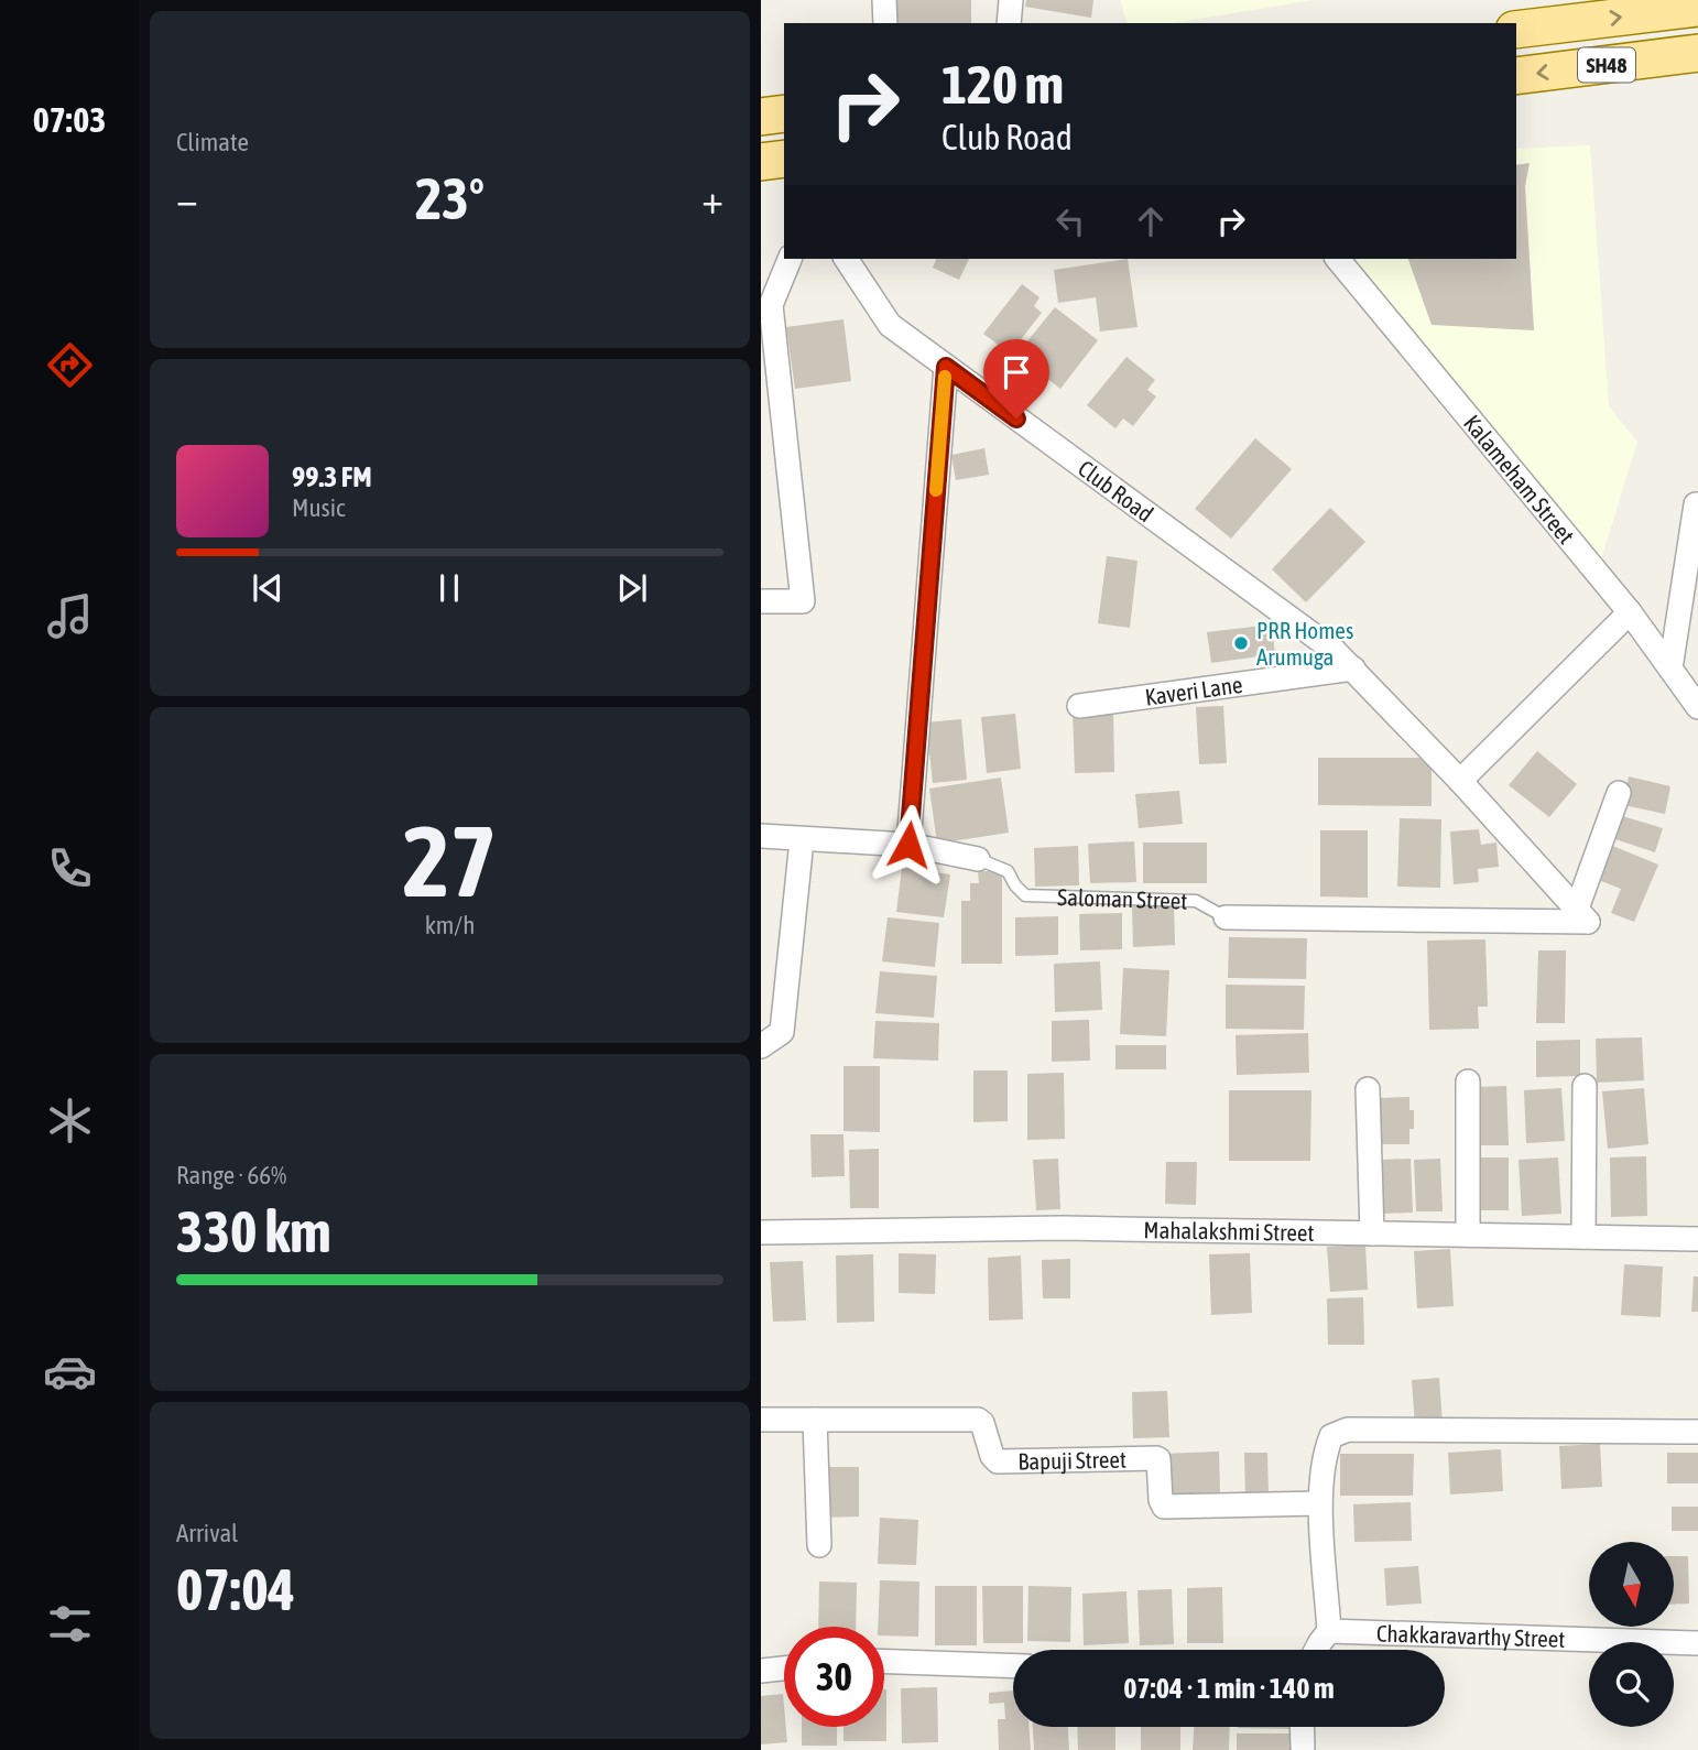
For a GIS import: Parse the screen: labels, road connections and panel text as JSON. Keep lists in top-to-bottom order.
{
  "streets": {
    "main road": ["SH48"],
    "street": [
      "Kalameham Street",
      "Club Road",
      "Kaveri Lane",
      "Saloman Street",
      "Mahalakshmi Street",
      "Bapuji Street",
      "Chakkaravarthy Street"
    ]
  },
  "crossings": [
    ["Club Road", "Kaveri Lane"],
    ["Club Road", "Saloman Street"]
  ],
  "places": ["PRR Homes Arumuga"],
  "north": "bottom",
  "page": {
    "tabs": "07:03",
    "tile": [
      "Climate",
      ["27", "km/h"],
      ["Range · 66%", "330 km"],
      ["Arrival", "07:04"]
    ],
    "turn": ["120 m", "Club Road"],
    "heat": ["−", "23°", "+"],
    "song": ["99.3 FM", "Music"],
    "limit": "30",
    "trip": "07:04 · 1 min · 140 m"
  }
}
